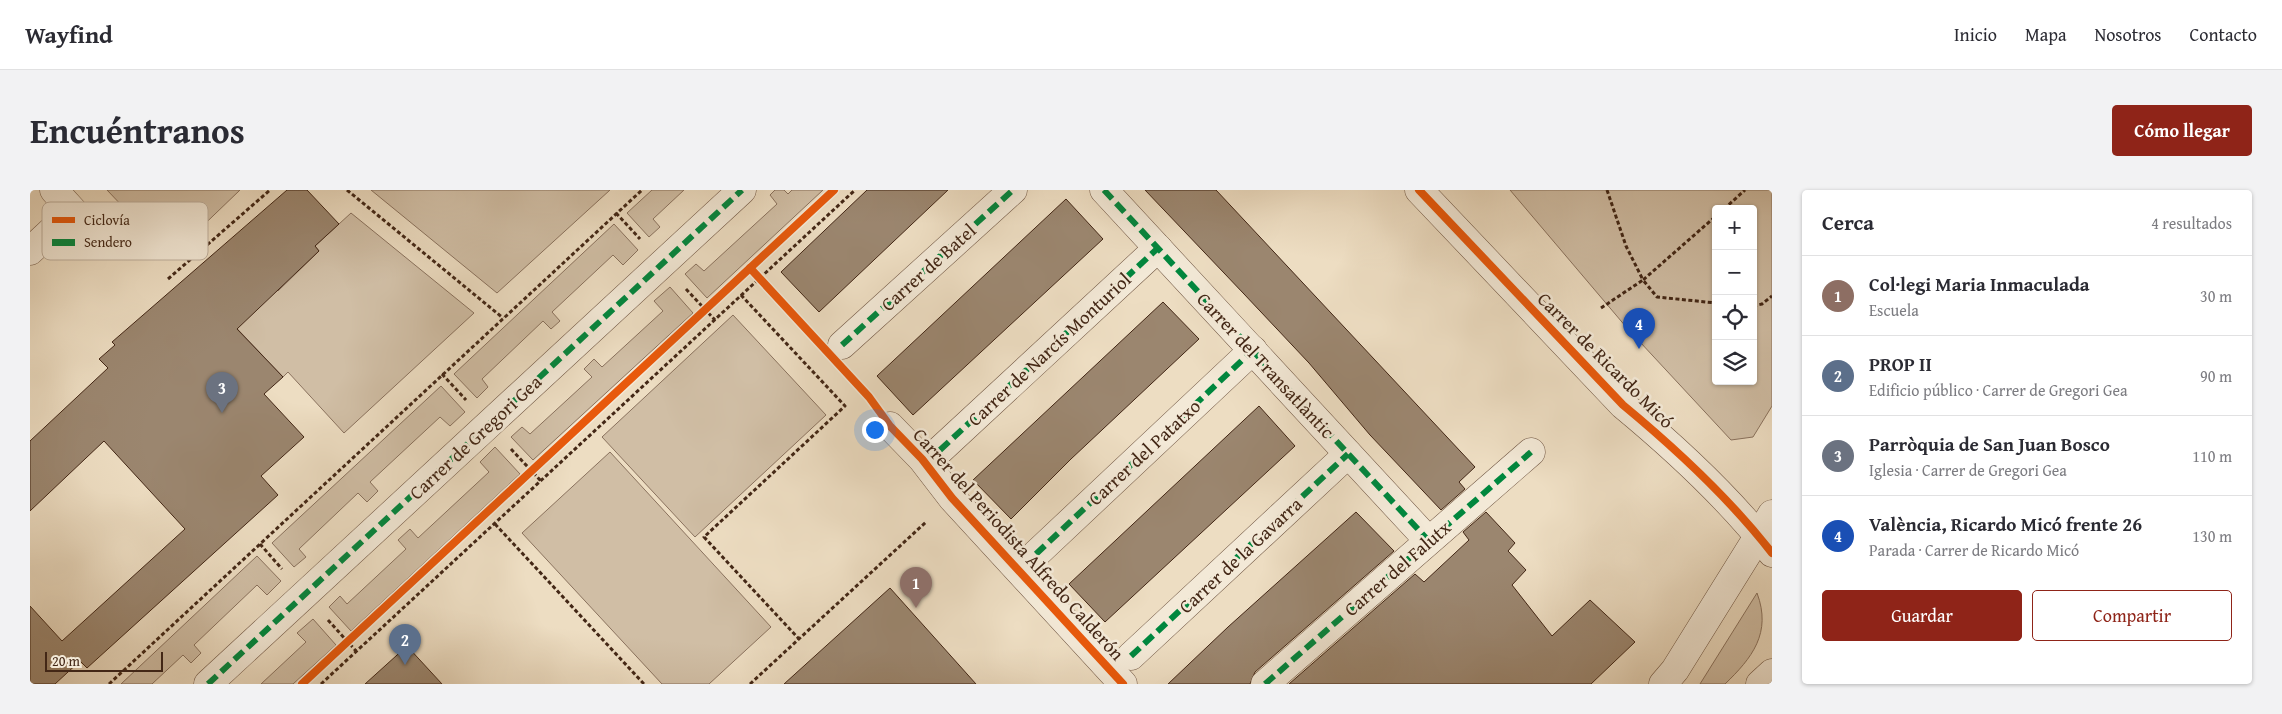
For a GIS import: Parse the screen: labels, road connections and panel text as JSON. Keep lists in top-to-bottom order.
{
  "streets": {
    "street": [
      "Carrer de Batel",
      "Carrer de Narcís Monturiol",
      "Carrer de Ricardo Micó",
      "Carrer del Transatlàntic",
      "Carrer de Gregori Gea",
      "Carrer del Patatxo",
      "Carrer del Periodista Alfredo Calderón",
      "Carrer de la Gavarra",
      "Carrer del Falutx"
    ]
  },
  "crossings": [
    ["Carrer de Narcís Monturiol", "Carrer del Transatlàntic"],
    ["Carrer del Transatlàntic", "Carrer del Patatxo"],
    ["Carrer del Transatlàntic", "Carrer de la Gavarra"],
    ["Carrer del Transatlàntic", "Carrer del Falutx"]
  ],
  "legend": ["Ciclovía", "Sendero"],
  "scale_bar": "20 m",
  "page": {
    "header": "Wayfind",
    "nav": [
      "Inicio",
      "Mapa",
      "Nosotros",
      "Contacto"
    ],
    "title": "Encuéntranos",
    "buttons": [
      "Cómo llegar",
      ["Guardar", "Compartir"]
    ],
    "heading": ["Cerca", "4 resultados"],
    "map_buttons": ["+", "−"],
    "list": [
      {
        "mark": "1",
        "name": "Col·legi Maria Inmaculada",
        "note": "Escuela",
        "value": "30 m"
      },
      {
        "mark": "2",
        "name": "PROP II",
        "note": "Edificio público · Carrer de Gregori Gea",
        "value": "90 m"
      },
      {
        "mark": "3",
        "name": "Parròquia de San Juan Bosco",
        "note": "Iglesia · Carrer de Gregori Gea",
        "value": "110 m"
      },
      {
        "mark": "4",
        "name": "València, Ricardo Micó frente 26",
        "note": "Parada · Carrer de Ricardo Micó",
        "value": "130 m"
      }
    ],
    "pins": [
      "4",
      "3",
      "1",
      "2"
    ],
    "scale": "20 m"
  }
}
